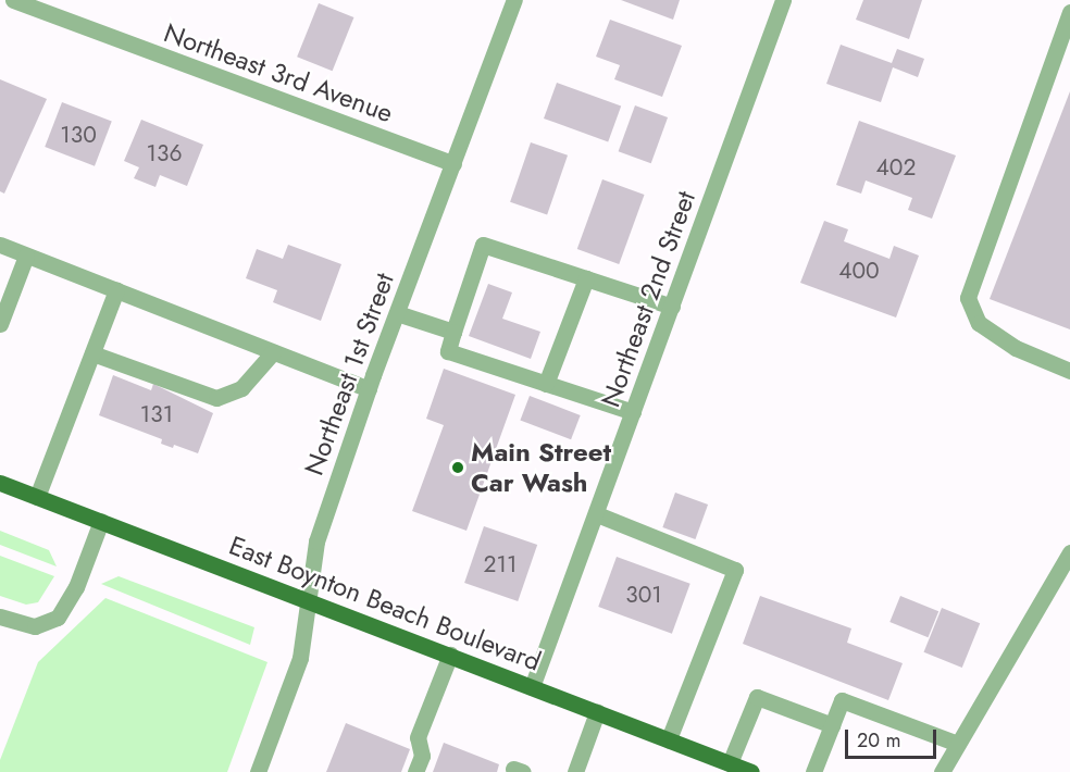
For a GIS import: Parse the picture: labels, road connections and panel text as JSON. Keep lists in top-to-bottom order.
{
  "streets": {
    "main road": ["East Boynton Beach Boulevard"],
    "street": ["Northeast 3rd Avenue", "Northeast 2nd Street", "Northeast 1st Street"]
  },
  "crossings": [
    ["Northeast 3rd Avenue", "Northeast 1st Street"],
    ["Northeast 2nd Street", "East Boynton Beach Boulevard"],
    ["Northeast 1st Street", "East Boynton Beach Boulevard"]
  ],
  "places": ["Main Street Car Wash"],
  "house_numbers": [
    "130",
    "136",
    "402",
    "400",
    "131",
    "211",
    "301"
  ],
  "scale_bar": "20 m"
}
